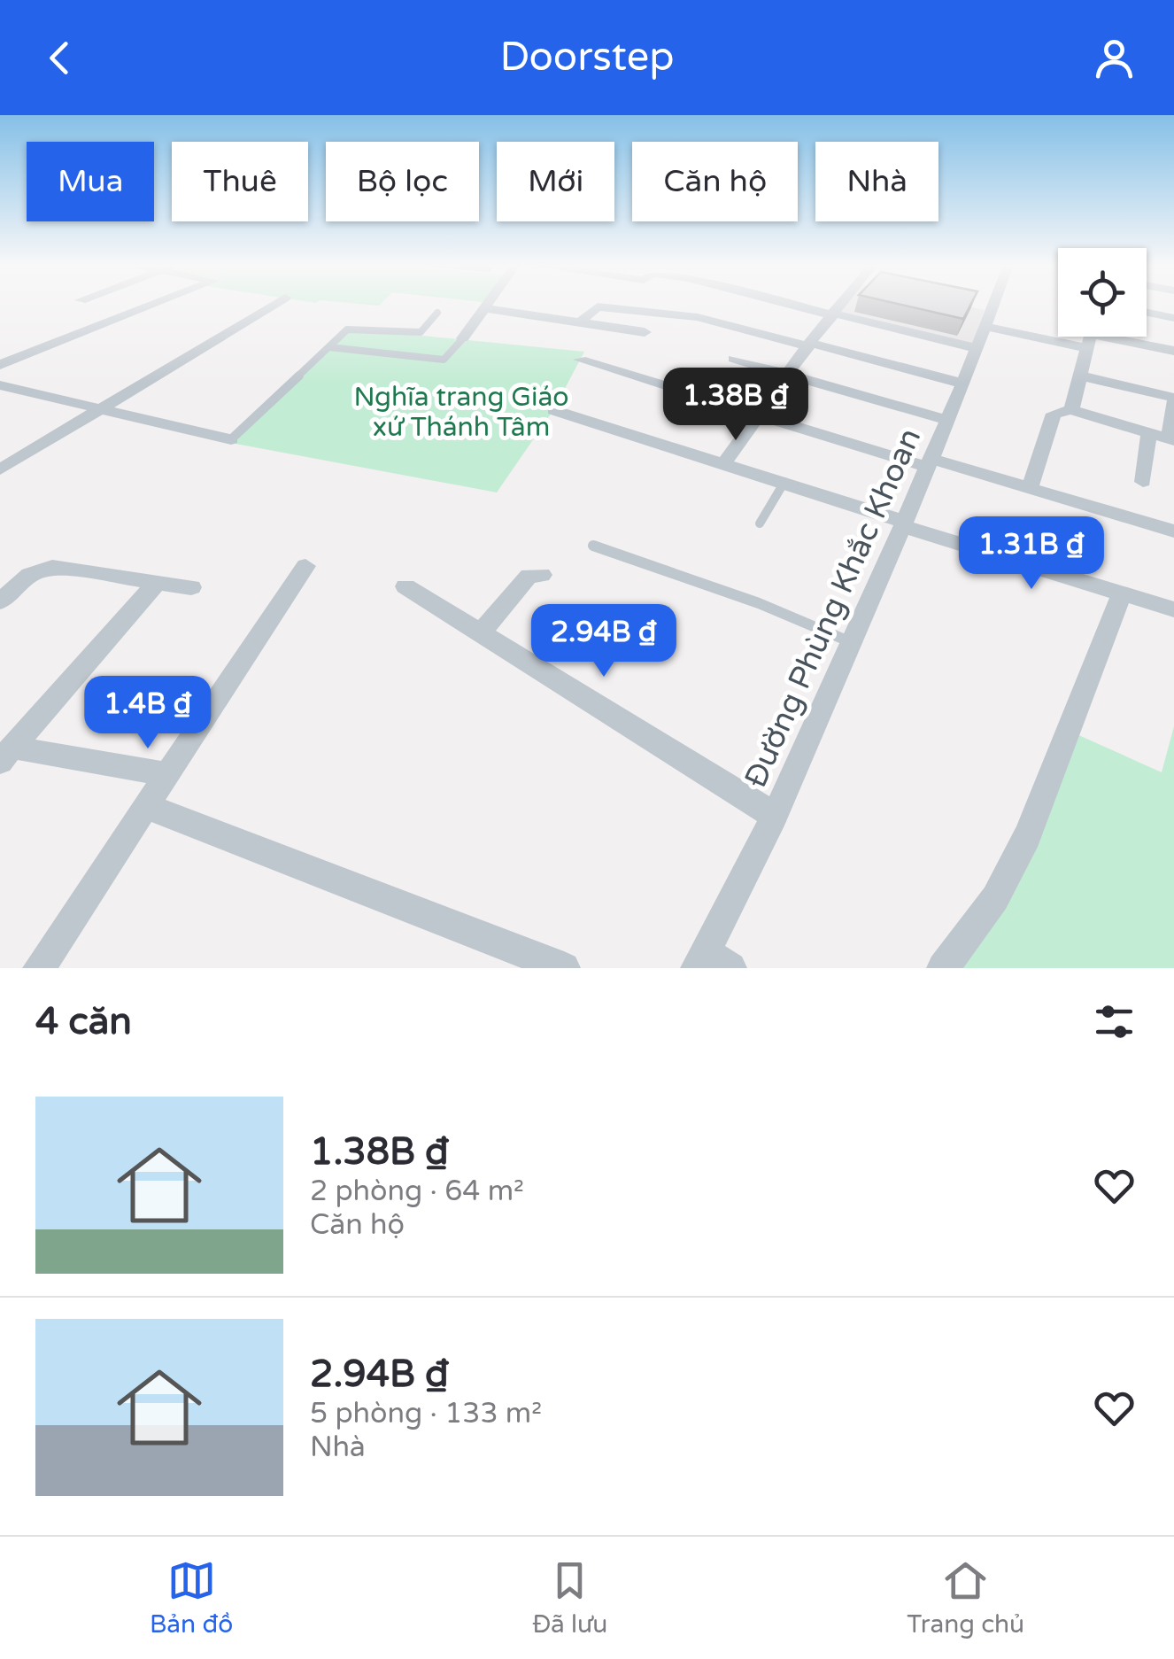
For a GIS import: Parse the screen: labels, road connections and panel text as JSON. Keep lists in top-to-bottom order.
{
  "streets": {
    "street": ["Đường Phùng Khắc Khoan"]
  },
  "parks": ["Nghĩa trang Giáo xứ Thánh Tâm"],
  "page": {
    "header": "Doorstep",
    "chip": [
      "Mua",
      "Thuê",
      "Bộ lọc",
      "Mới",
      "Căn hộ",
      "Nhà"
    ],
    "price": [
      "1.38B ₫",
      "1.31B ₫",
      "2.94B ₫",
      "1.4B ₫"
    ],
    "heading": "4 căn",
    "list": [
      {
        "name": "1.38B ₫",
        "note": "2 phòng · 64 m² · Căn hộ"
      },
      {
        "name": "2.94B ₫",
        "note": "5 phòng · 133 m² · Nhà"
      }
    ],
    "tabs": ["Bản đồ", "Đã lưu", "Trang chủ"]
  }
}
